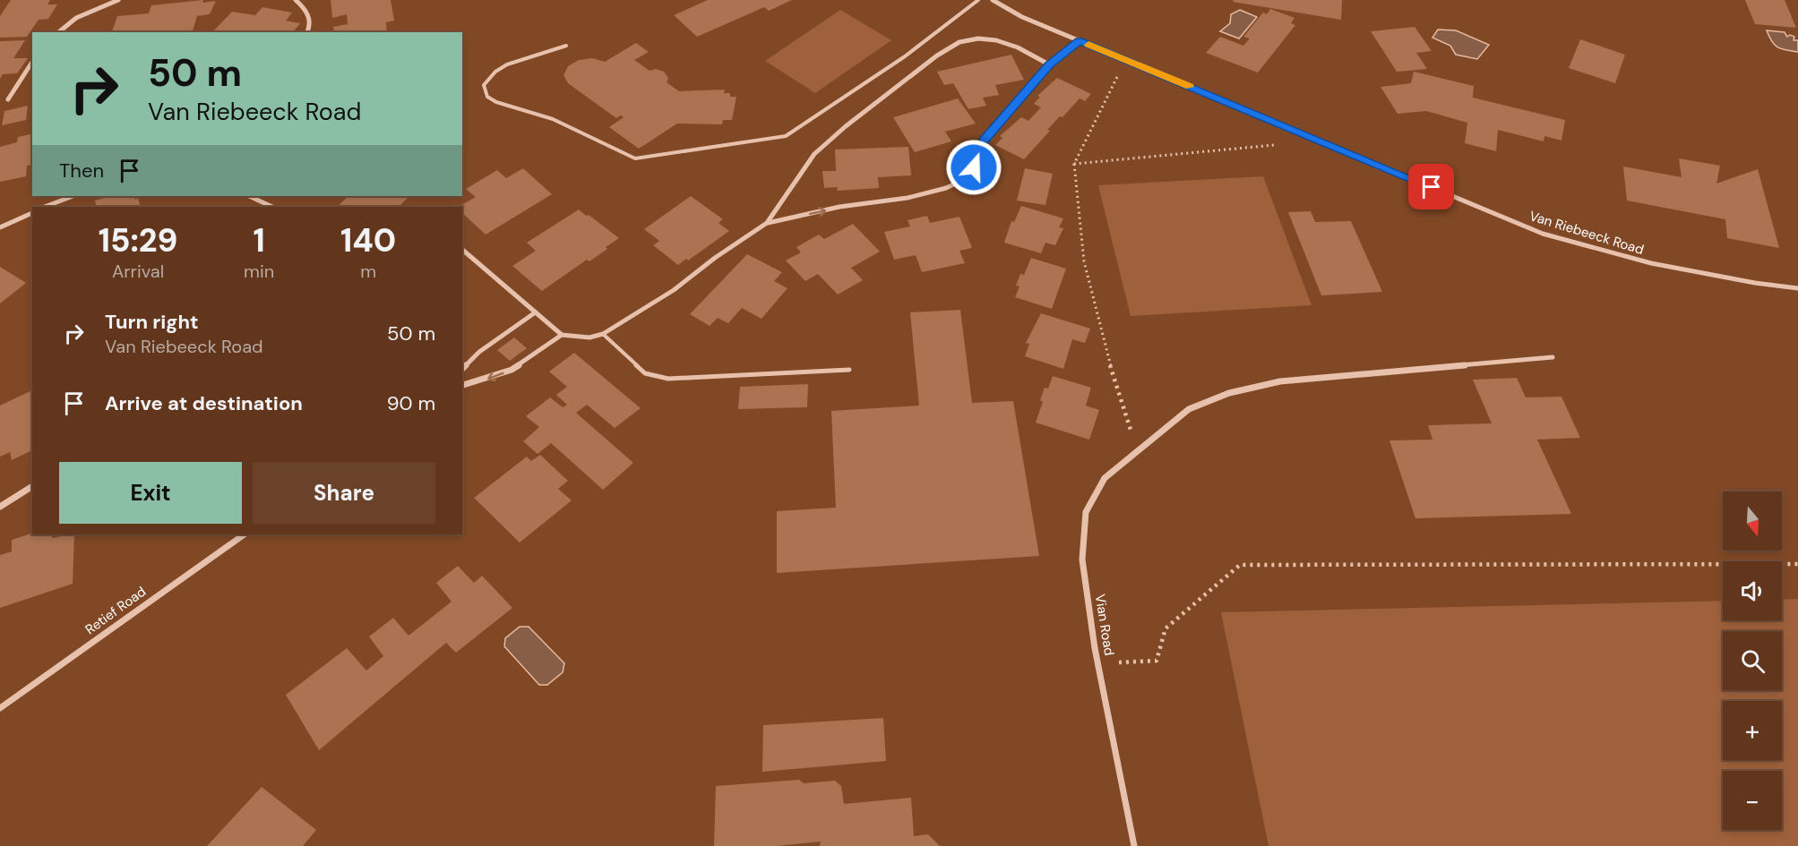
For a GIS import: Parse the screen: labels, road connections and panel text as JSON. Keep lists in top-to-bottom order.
{
  "streets": {
    "street": ["Van Riebeeck Road", "Retief Road", "Vian Road"]
  },
  "north": "bottom",
  "page": {
    "turn": ["50 m", "Van Riebeeck Road"],
    "then": "Then",
    "eta": [
      "15:29",
      "Arrival",
      "1",
      "min",
      "140",
      "m"
    ],
    "list": [
      {
        "name": "Turn right",
        "note": "Van Riebeeck Road",
        "value": "50 m"
      },
      {
        "name": "Arrive at destination",
        "value": "90 m"
      }
    ],
    "buttons": ["Exit", "Share"],
    "map_buttons": ["+", "−"]
  }
}
